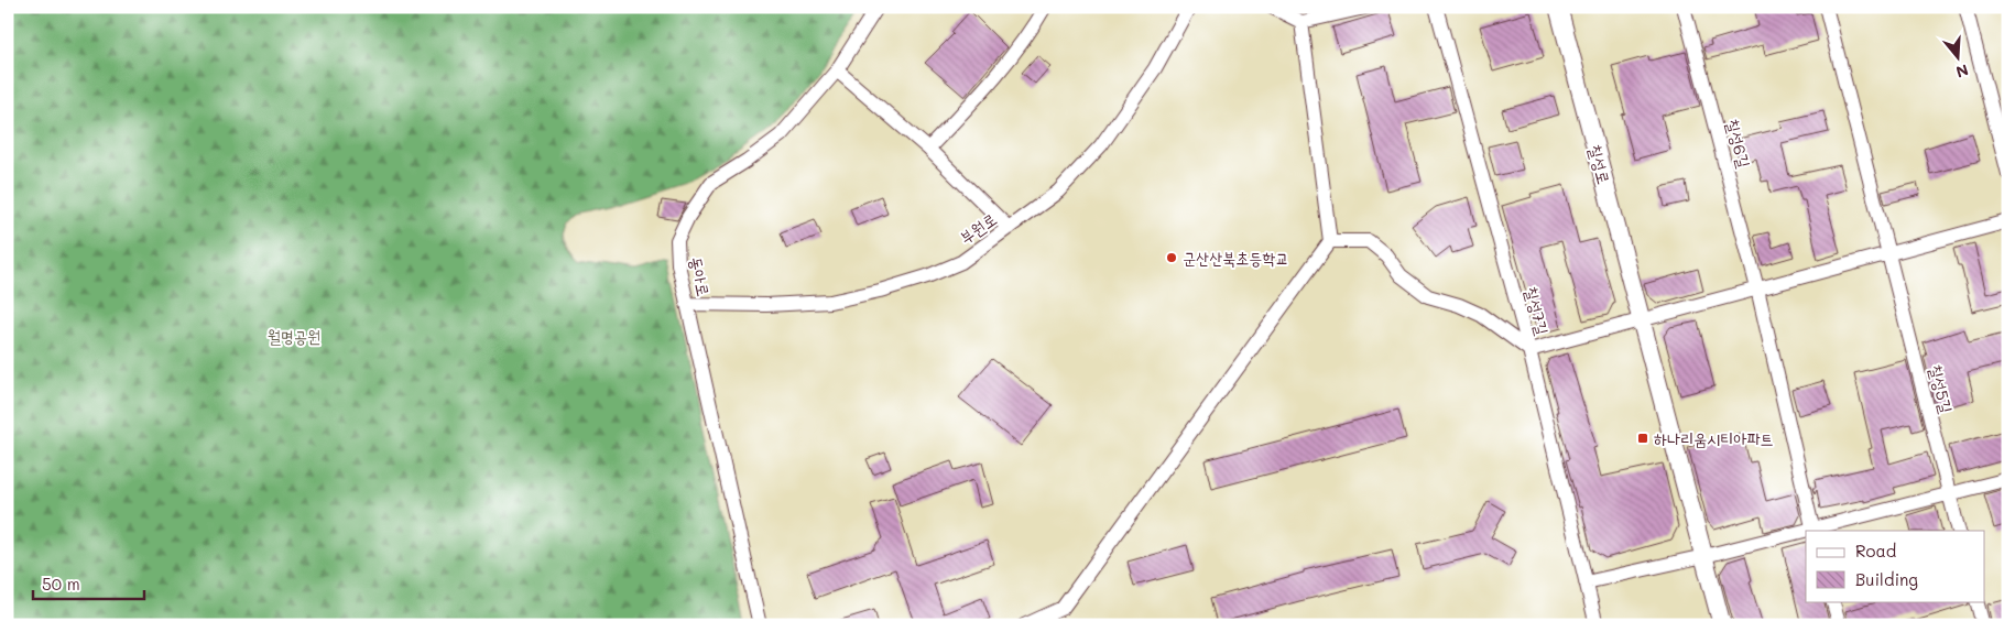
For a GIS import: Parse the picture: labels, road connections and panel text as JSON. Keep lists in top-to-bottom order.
{
  "streets": {
    "street": [
      "칠성6길",
      "칠성로",
      "부원로",
      "동아로",
      "칠성7길",
      "칠성5길"
    ]
  },
  "crossings": [
    ["부원로", "동아로"]
  ],
  "parks": ["월명공원"],
  "places": {
    "other": ["군산산북초등학교"],
    "transit": ["하나리움시티아파트"]
  },
  "legend": ["Road", "Building"],
  "scale_bar": "50 m",
  "north": "bottom"
}
